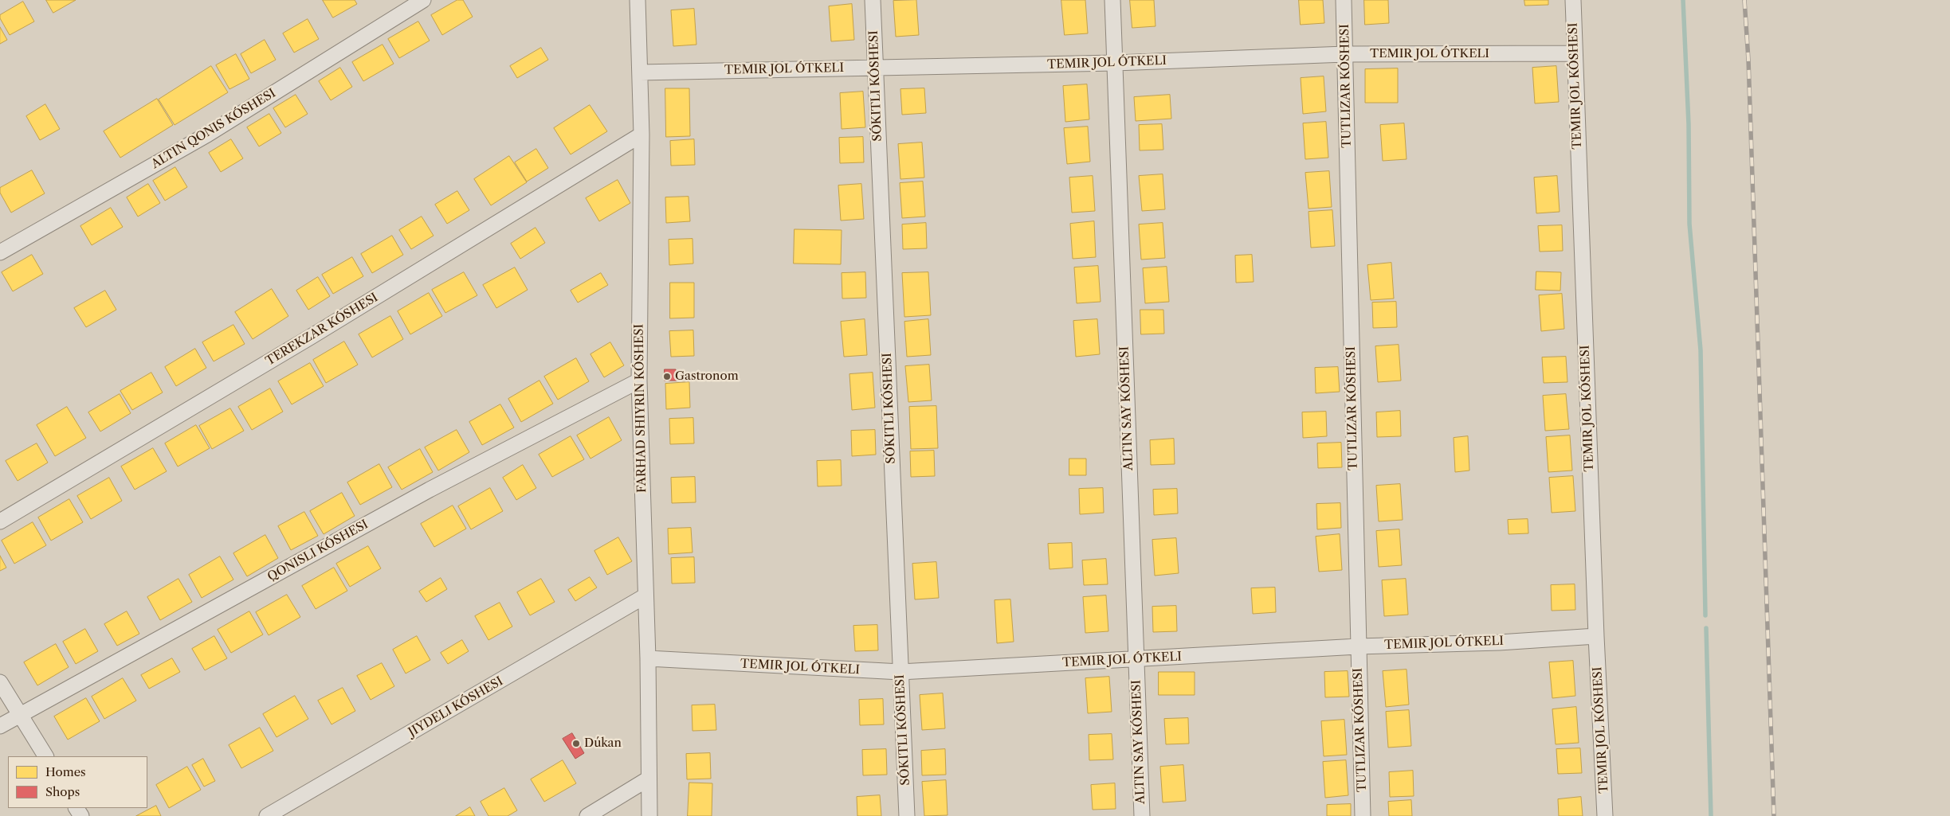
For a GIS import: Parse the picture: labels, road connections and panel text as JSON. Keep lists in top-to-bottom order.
{
  "streets": {
    "street": [
      "TEMIR JOL ÓTKELI",
      "SÓKITLI KÓSHESI",
      "TEMIR JOL KÓSHESI",
      "TEREKZAR KÓSHESI",
      "FARHAD SHIYRIN KÓSHESI",
      "JIYDELI KÓSHESI"
    ]
  },
  "crossings": [
    ["TEMIR JOL ÓTKELI", "SÓKITLI KÓSHESI"],
    ["TEMIR JOL ÓTKELI", "TEMIR JOL KÓSHESI"],
    ["TEMIR JOL ÓTKELI", "FARHAD SHIYRIN KÓSHESI"],
    ["TEREKZAR KÓSHESI", "FARHAD SHIYRIN KÓSHESI"],
    ["FARHAD SHIYRIN KÓSHESI", "JIYDELI KÓSHESI"]
  ],
  "places": ["Gastronom", "Dúkan"],
  "legend": ["Homes", "Shops"]
}
